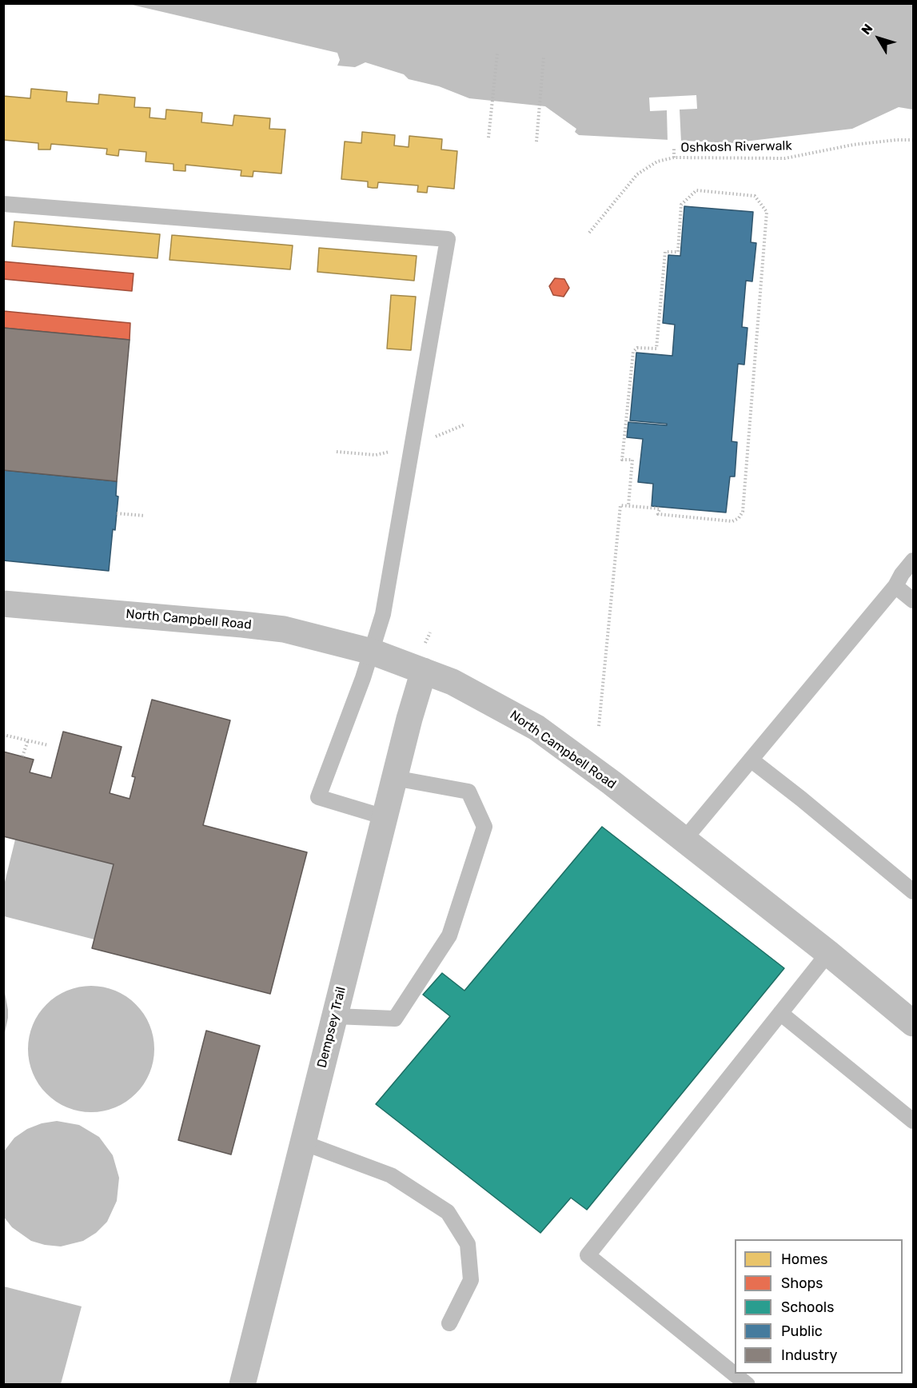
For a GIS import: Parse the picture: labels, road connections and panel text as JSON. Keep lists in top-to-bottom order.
{
  "streets": {
    "street": ["North Campbell Road", "Dempsey Trail"],
    "path": ["Oshkosh Riverwalk"]
  },
  "crossings": [
    ["North Campbell Road", "Dempsey Trail"]
  ],
  "legend": [
    "Homes",
    "Shops",
    "Schools",
    "Public",
    "Industry"
  ],
  "north": "top left"
}
